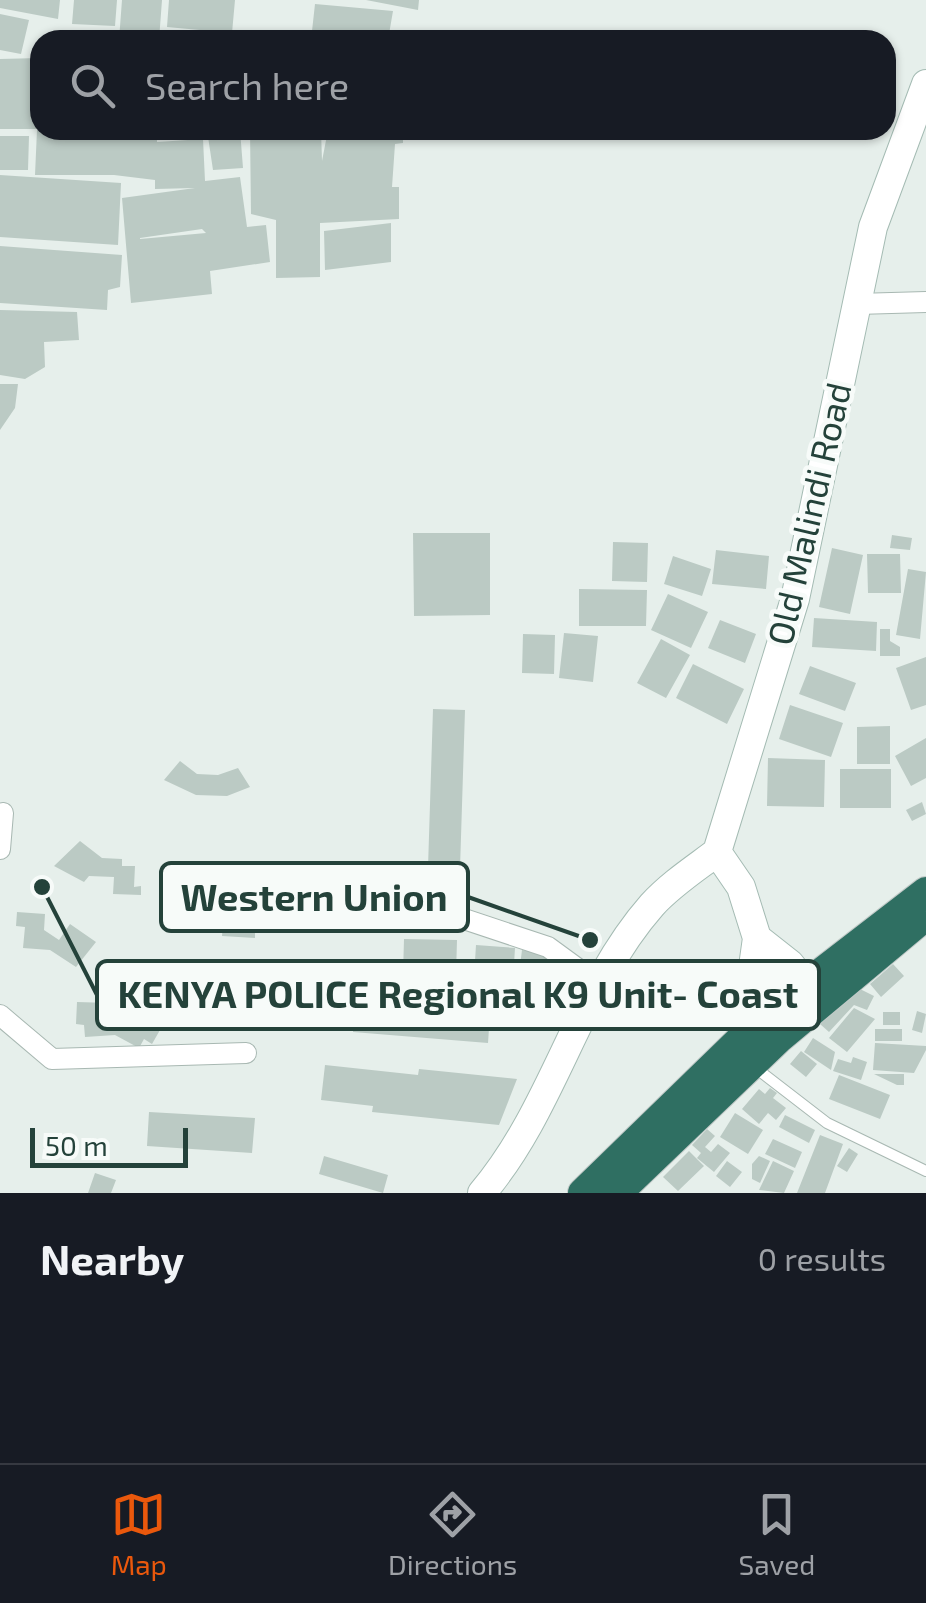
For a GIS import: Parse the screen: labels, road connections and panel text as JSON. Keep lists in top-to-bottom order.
{
  "streets": {
    "main road": ["Old Malindi Road"]
  },
  "places": ["KENYA POLICE Regional K9 Unit- Coast", "Western Union"],
  "scale_bar": "50 m",
  "page": {
    "search": "Search here",
    "scale": "50 m",
    "heading": ["Nearby", "0 results"],
    "nav": ["Map", "Directions", "Saved"]
  }
}
